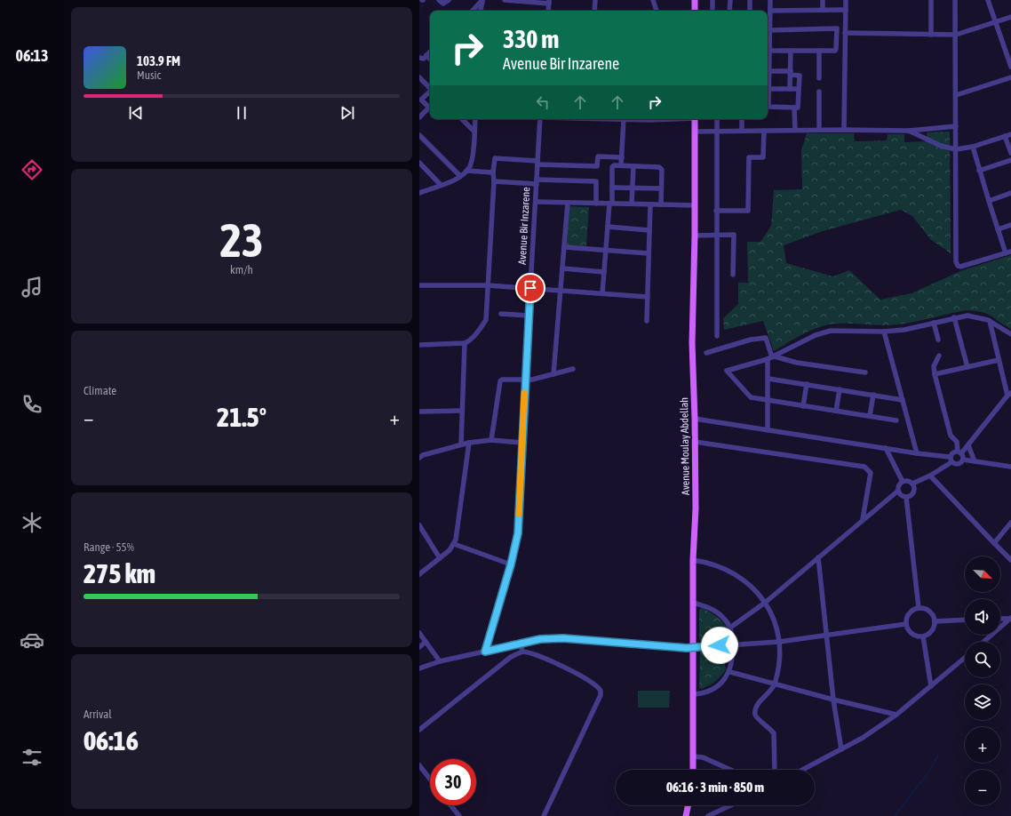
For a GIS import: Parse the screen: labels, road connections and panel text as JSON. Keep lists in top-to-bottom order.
{
  "streets": {
    "main road": ["Avenue Moulay Abdellah"],
    "street": ["Avenue Bir Inzarene"]
  },
  "north": "bottom right",
  "page": {
    "tabs": "06:13",
    "turn": ["330 m", "Avenue Bir Inzarene"],
    "song": ["103.9 FM", "Music"],
    "tile": [
      ["23", "km/h"],
      "Climate",
      ["Range · 55%", "275 km"],
      ["Arrival", "06:16"]
    ],
    "heat": ["−", "21.5°", "+"],
    "map_buttons": ["+", "−"],
    "limit": "30",
    "trip": "06:16 · 3 min · 850 m"
  }
}
